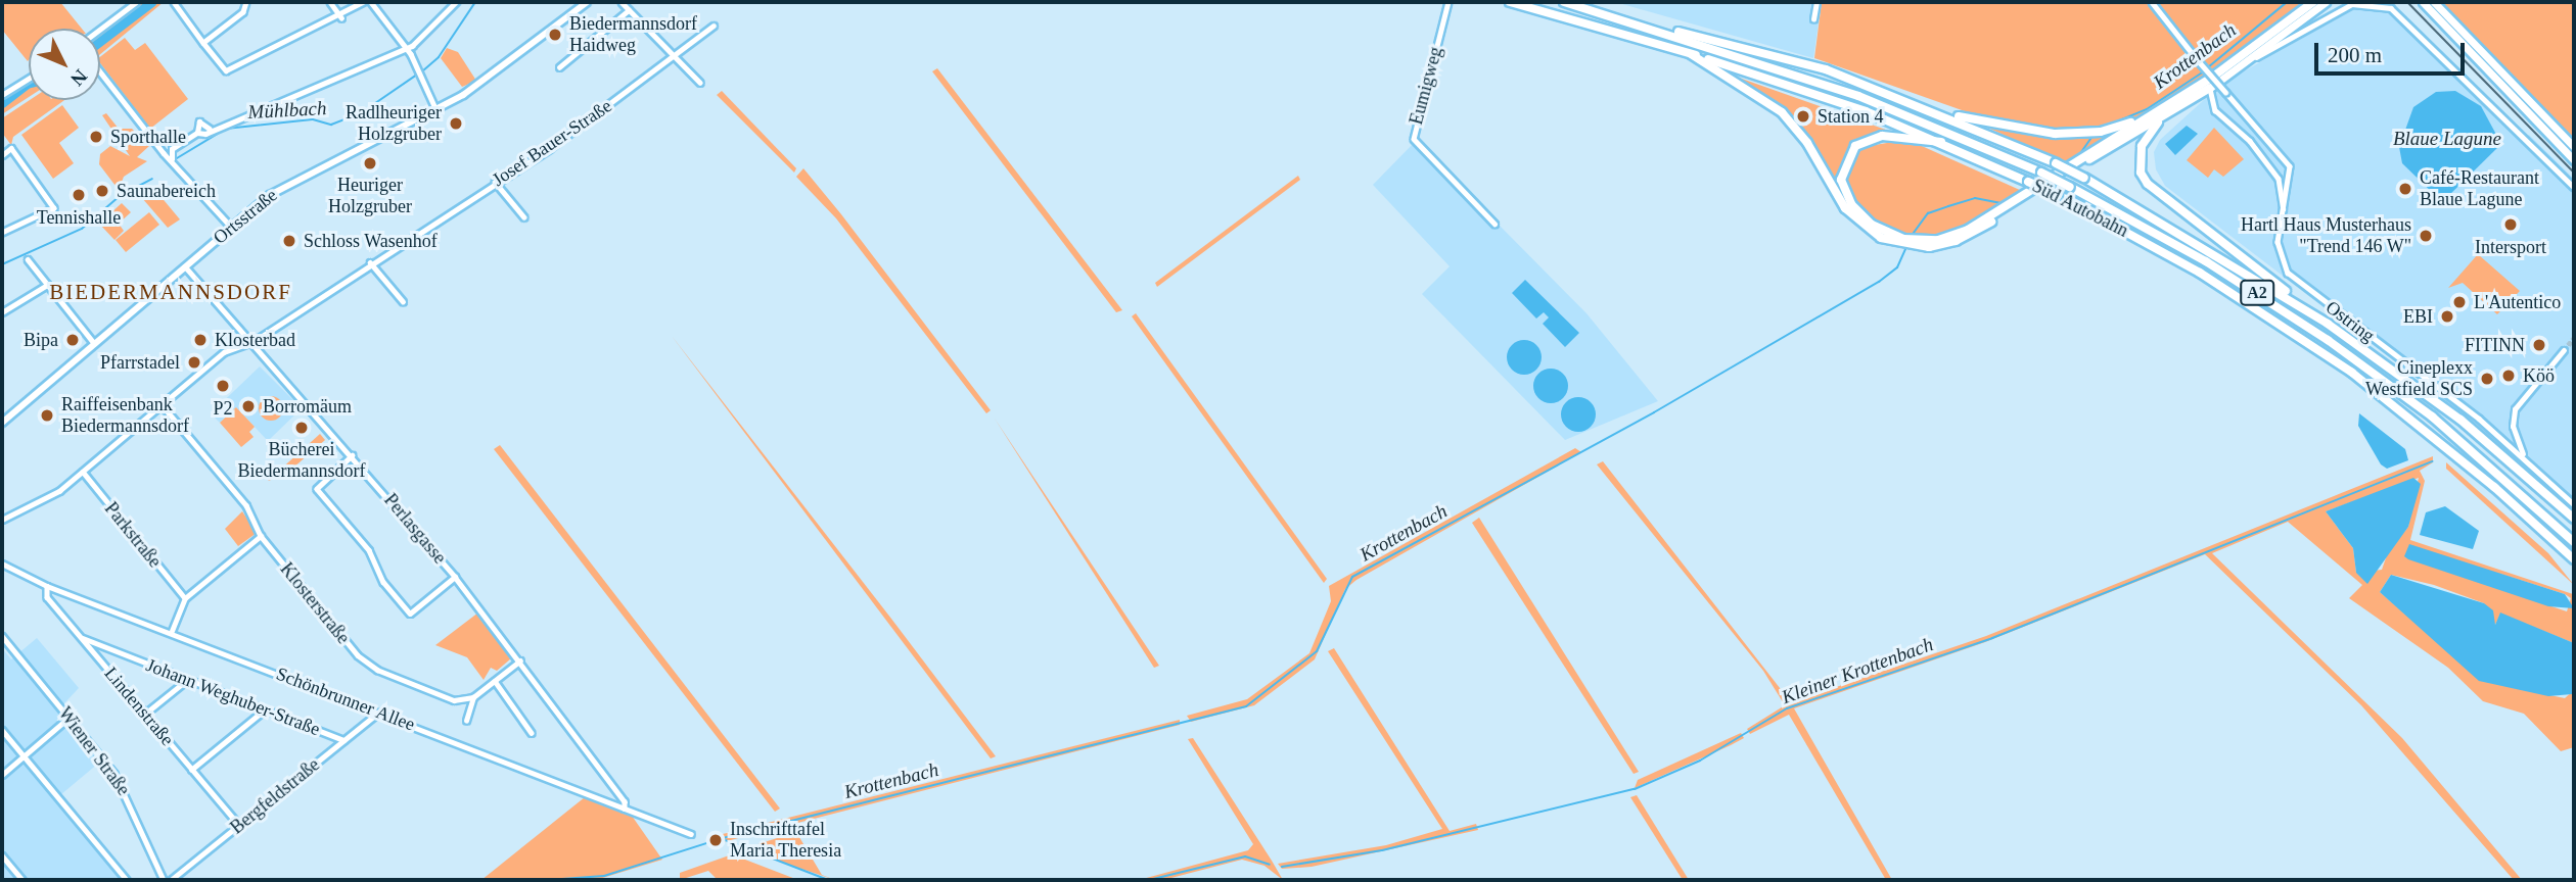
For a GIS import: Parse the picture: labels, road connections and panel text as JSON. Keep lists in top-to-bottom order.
{
  "streets": {
    "highway": ["Süd Autobahn", "A2"],
    "street": [
      "Eumigweg",
      "Josef Bauer-Straße",
      "Ortsstraße",
      "Ostring",
      "Perlasgasse",
      "Parkstraße",
      "Klosterstraße",
      "Johann Weghuber-Straße",
      "Schönbrunner Allee",
      "Lindenstraße",
      "Wiener Straße",
      "Bergfeldstraße"
    ]
  },
  "crossings": [
    ["Josef Bauer-Straße", "Perlasgasse"],
    ["Josef Bauer-Straße", "Parkstraße"],
    ["Josef Bauer-Straße", "Klosterstraße"],
    ["Ortsstraße", "Perlasgasse"],
    ["Perlasgasse", "Schönbrunner Allee"],
    ["Johann Weghuber-Straße", "Lindenstraße"],
    ["Johann Weghuber-Straße", "Bergfeldstraße"],
    ["Schönbrunner Allee", "Lindenstraße"],
    ["Schönbrunner Allee", "Bergfeldstraße"],
    ["Lindenstraße", "Bergfeldstraße"]
  ],
  "districts": ["BIEDERMANNSDORF"],
  "water": [
    "Krottenbach",
    "Mühlbach",
    "Blaue Lagune",
    "Kleiner Krottenbach"
  ],
  "places": [
    "Biedermannsdorf Haidweg",
    "Station 4",
    "Radlheuriger Holzgruber",
    "Sporthalle",
    "Heuriger Holzgruber",
    "Café-Restaurant Blaue Lagune",
    "Saunabereich",
    "Tennishalle",
    "Intersport",
    "Hartl Haus Musterhaus \"Trend 146 W\"",
    "Schloss Wasenhof",
    "L'Autentico",
    "EBI",
    "Bipa",
    "Klosterbad",
    "FITINN",
    "Pfarrstadel",
    "Köö",
    "Cineplexx Westfield SCS",
    "P2",
    "Borromäum",
    "Raiffeisenbank Biedermannsdorf",
    "Bücherei Biedermannsdorf",
    "Inschrifttafel Maria Theresia"
  ],
  "scale_bar": "200 m",
  "north": "bottom right"
}
